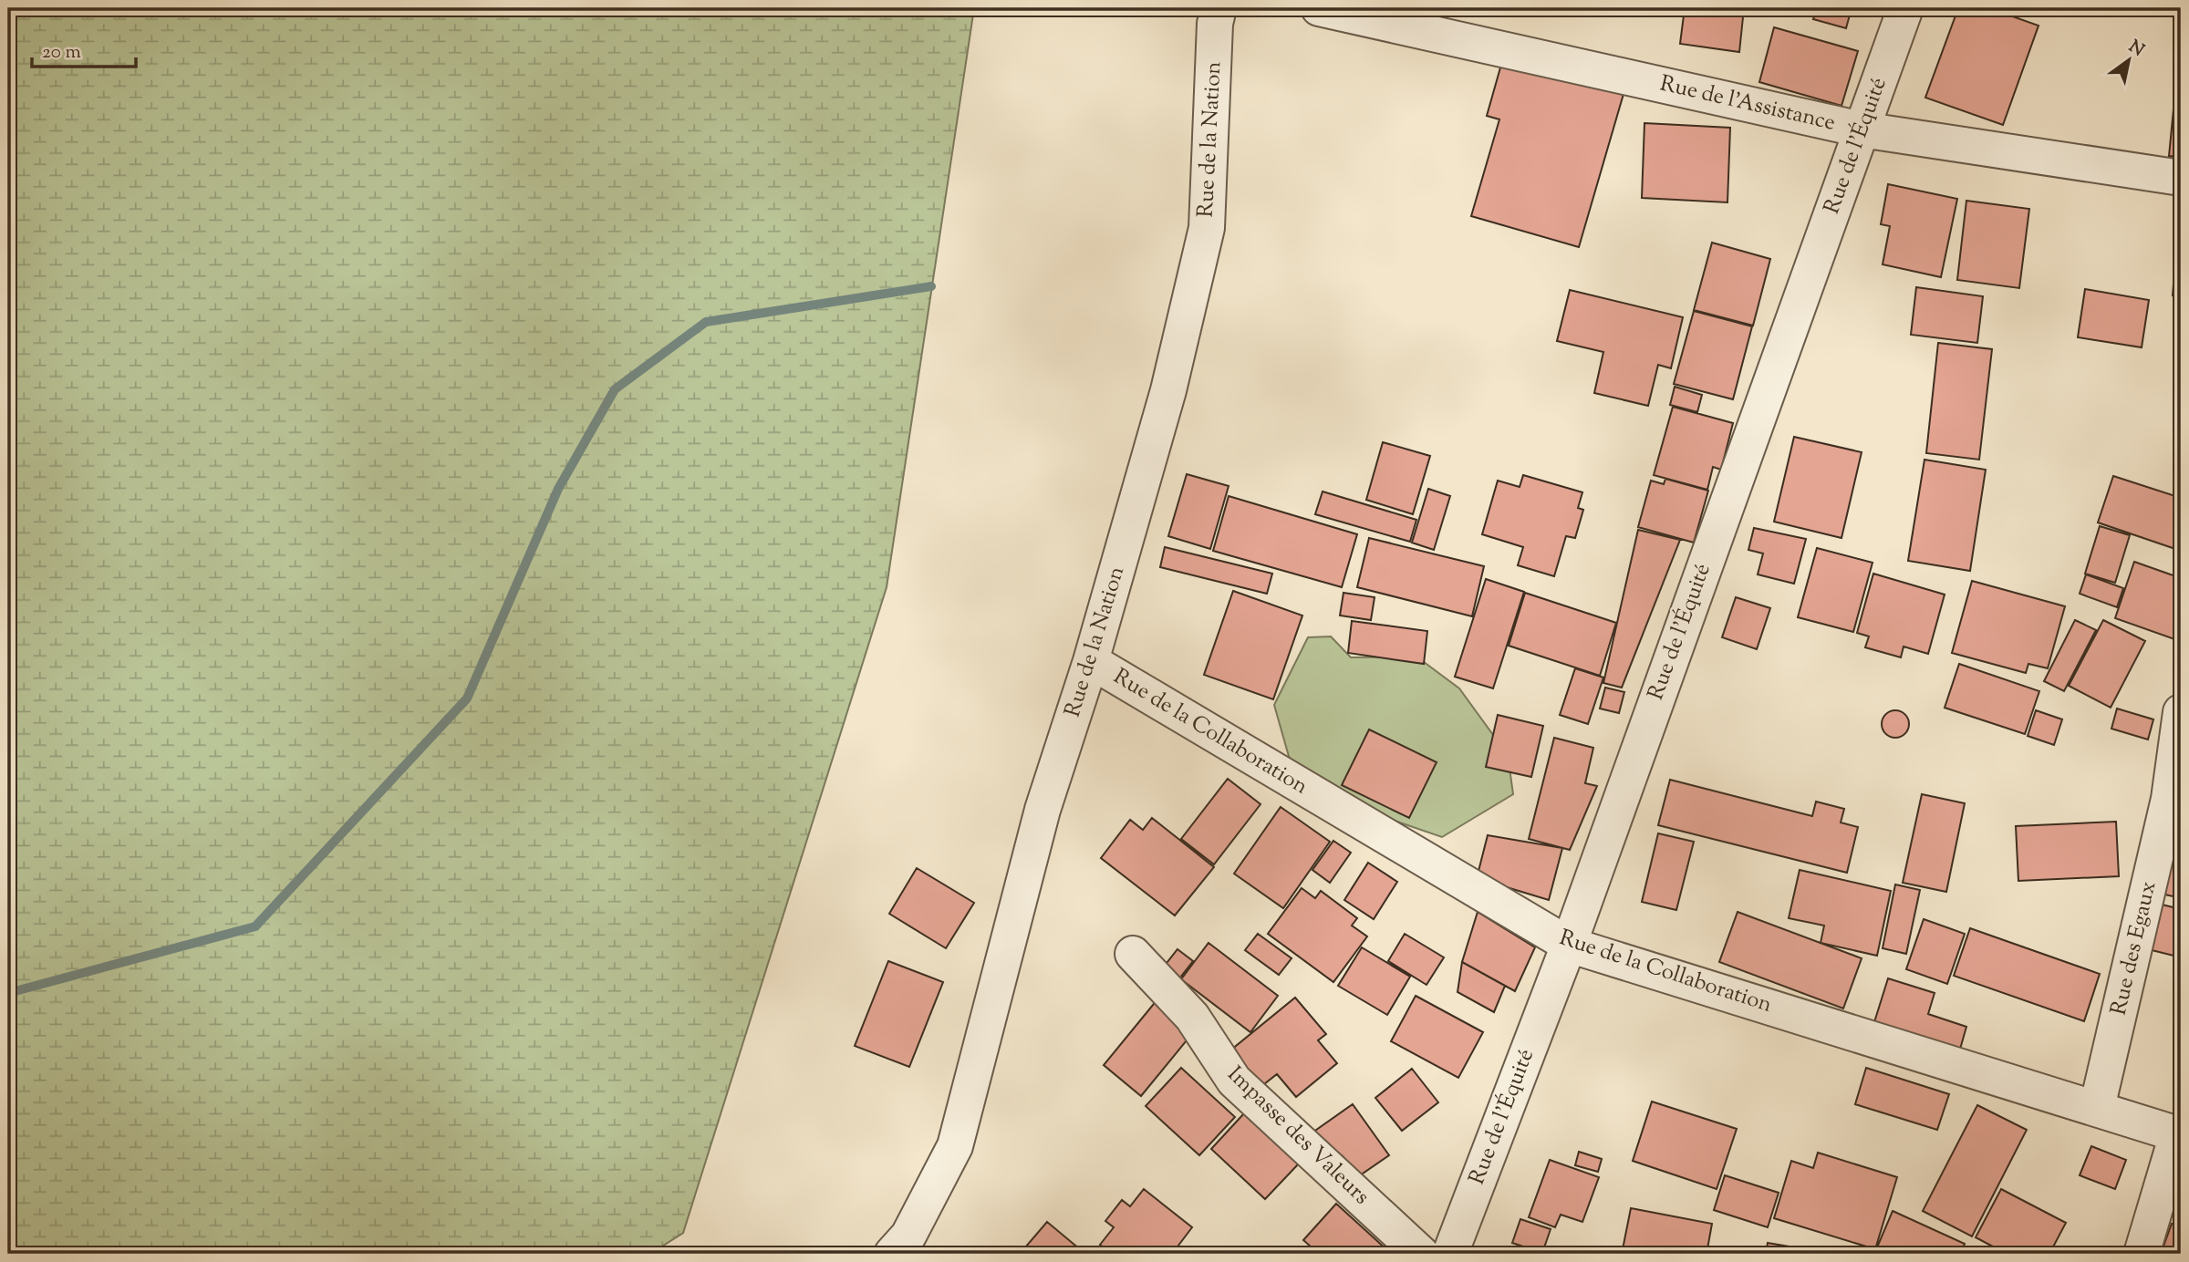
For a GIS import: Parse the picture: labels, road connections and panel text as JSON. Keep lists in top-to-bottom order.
{
  "streets": {
    "street": [
      "Rue de l'Assistance",
      "Rue de la Nation",
      "Rue de l'Équité",
      "Rue de la Collaboration",
      "Rue des Egaux",
      "Impasse des Valeurs"
    ]
  },
  "crossings": [
    ["Rue de l'Assistance", "Rue de l'Équité"],
    ["Rue de la Nation", "Rue de la Collaboration"],
    ["Rue de l'Équité", "Rue de la Collaboration"],
    ["Rue de la Collaboration", "Rue des Egaux"]
  ],
  "scale_bar": "20 m",
  "north": "top right"
}
